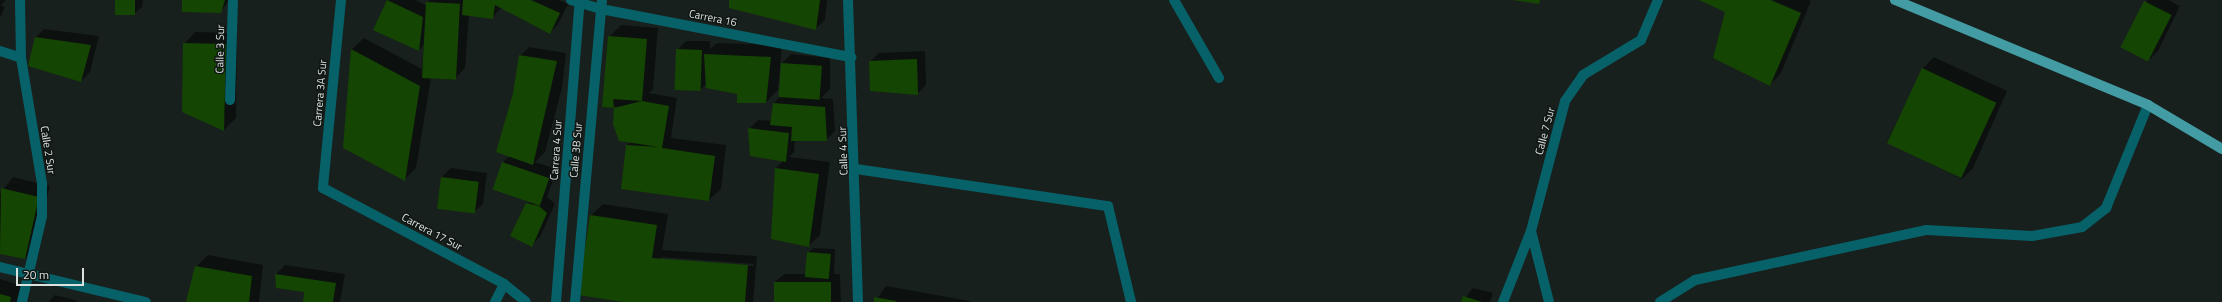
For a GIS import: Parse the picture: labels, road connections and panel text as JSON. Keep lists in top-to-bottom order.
{
  "streets": {
    "street": [
      "Carrera 16",
      "Calle 3 Sur",
      "Carrera 3A Sur",
      "Calle 7 Sur",
      "Calle 2 Sur",
      "Carrera 4 Sur",
      "Calle 3B Sur",
      "Calle 4 Sur",
      "Carrera 17 Sur"
    ]
  },
  "crossings": [
    ["Carrera 16", "Carrera 4 Sur"],
    ["Carrera 16", "Calle 3B Sur"],
    ["Carrera 16", "Calle 4 Sur"],
    ["Carrera 3A Sur", "Carrera 17 Sur"]
  ],
  "scale_bar": "20 m"
}
